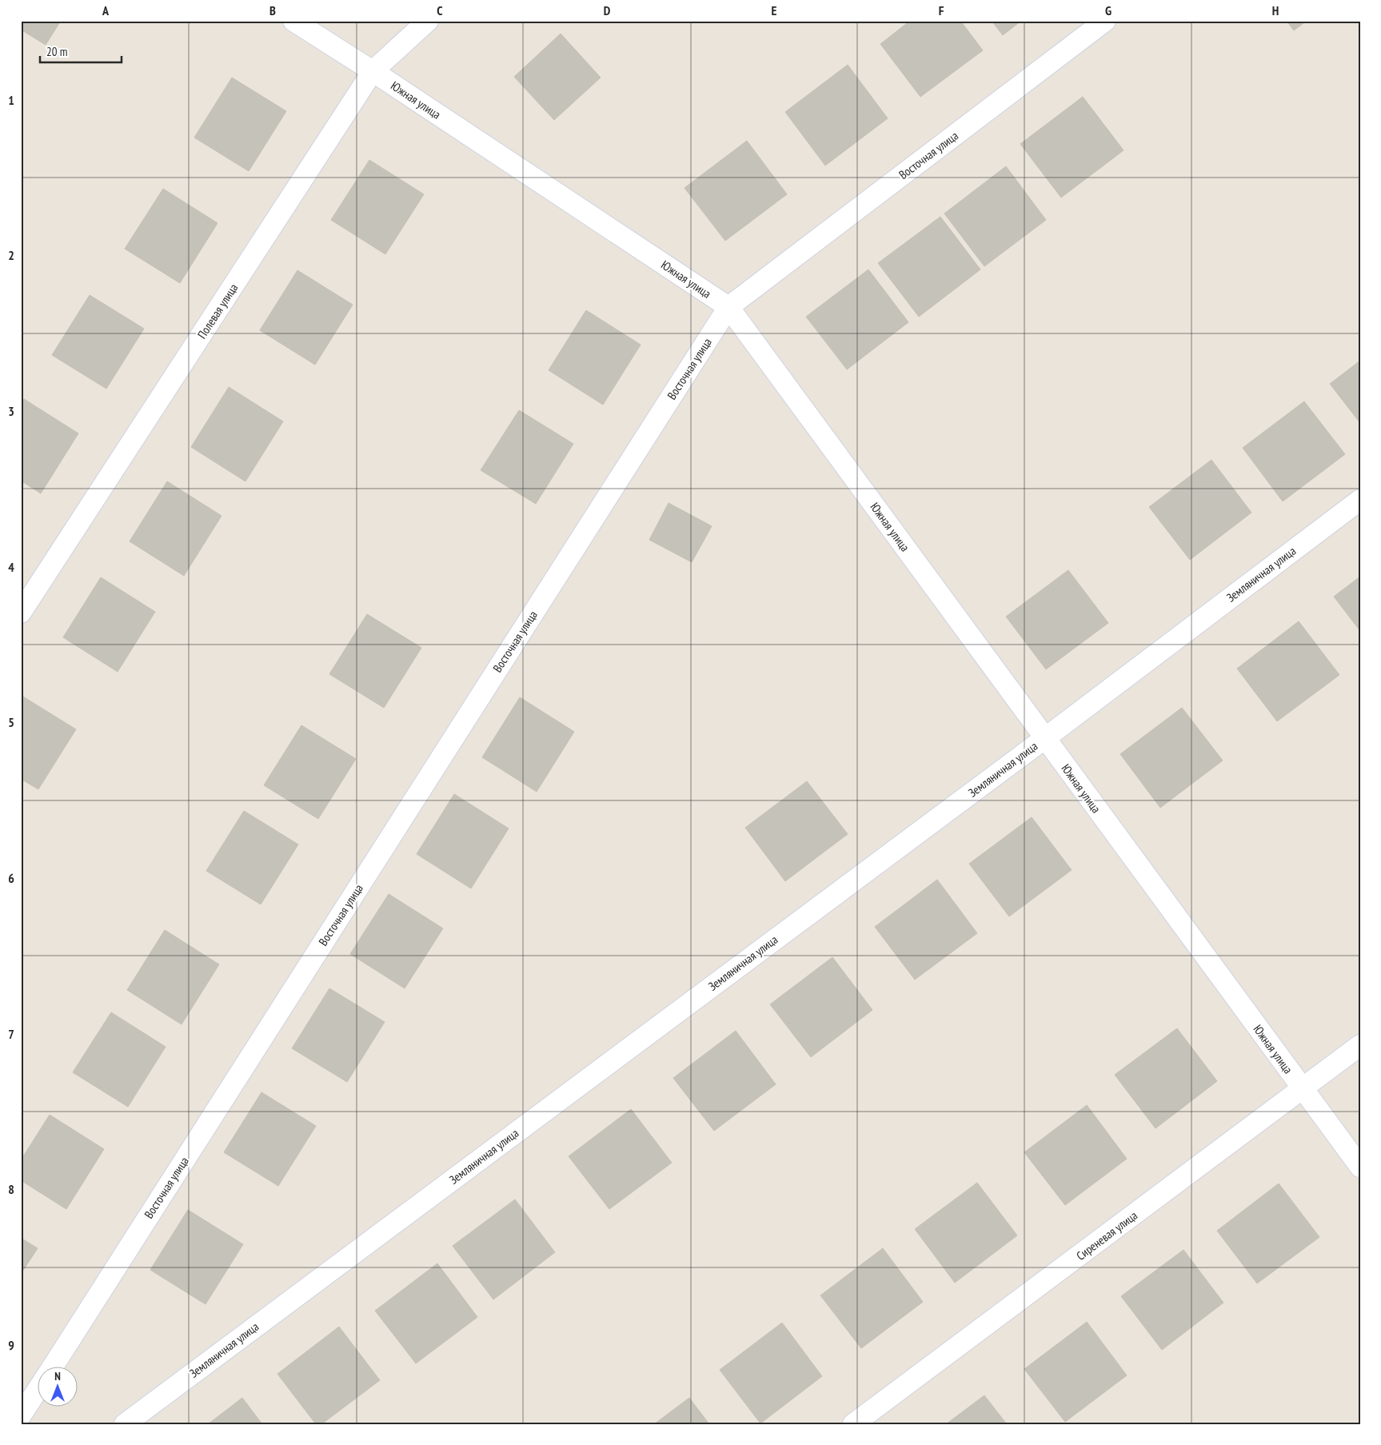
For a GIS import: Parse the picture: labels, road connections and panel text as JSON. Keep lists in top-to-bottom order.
{
  "streets": {
    "street": [
      "Южная улица",
      "Восточная улица",
      "Полевая улица",
      "Земляничная улица",
      "Сиреневая улица"
    ]
  },
  "crossings": [
    ["Южная улица", "Восточная улица"],
    ["Южная улица", "Полевая улица"],
    ["Южная улица", "Земляничная улица"],
    ["Южная улица", "Сиреневая улица"]
  ],
  "scale_bar": "20 m",
  "north": "top",
  "grid": {
    "columns": [
      "A",
      "B",
      "C",
      "D",
      "E",
      "F",
      "G",
      "H"
    ],
    "rows": [
      "1",
      "2",
      "3",
      "4",
      "5",
      "6",
      "7",
      "8",
      "9"
    ]
  }
}
